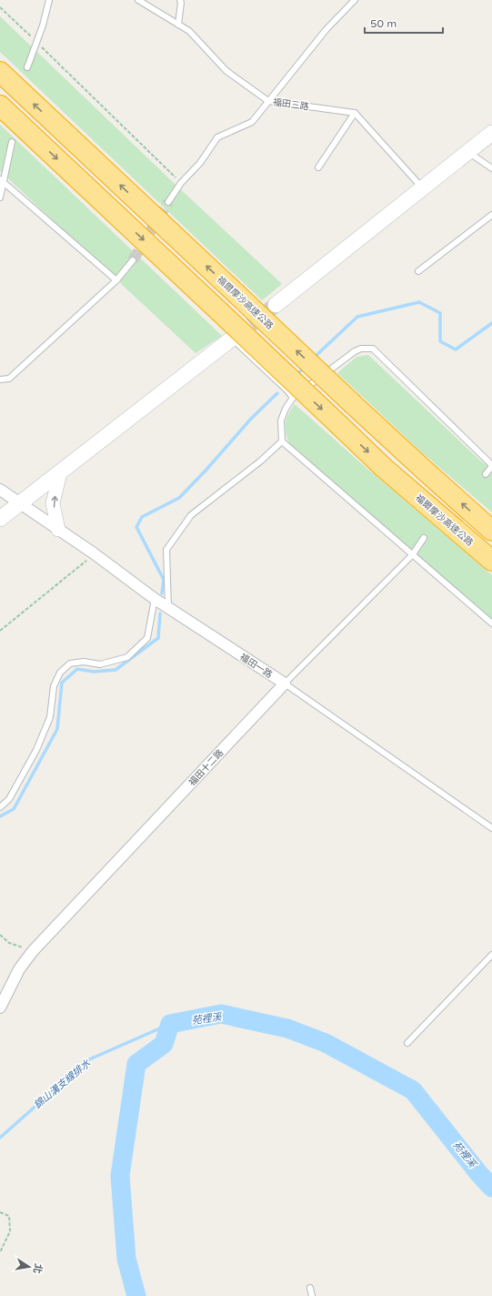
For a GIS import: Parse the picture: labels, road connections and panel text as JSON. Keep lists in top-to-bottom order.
{
  "streets": {
    "highway": ["福爾摩沙高速公路"],
    "street": ["福田一路", "福田十二路"],
    "lane": ["福田三路"]
  },
  "crossings": [
    ["福田一路", "福田十二路"]
  ],
  "water": ["苑裡溪", "錦山溝支線排水"],
  "scale_bar": "50 m",
  "north": "right"
}
